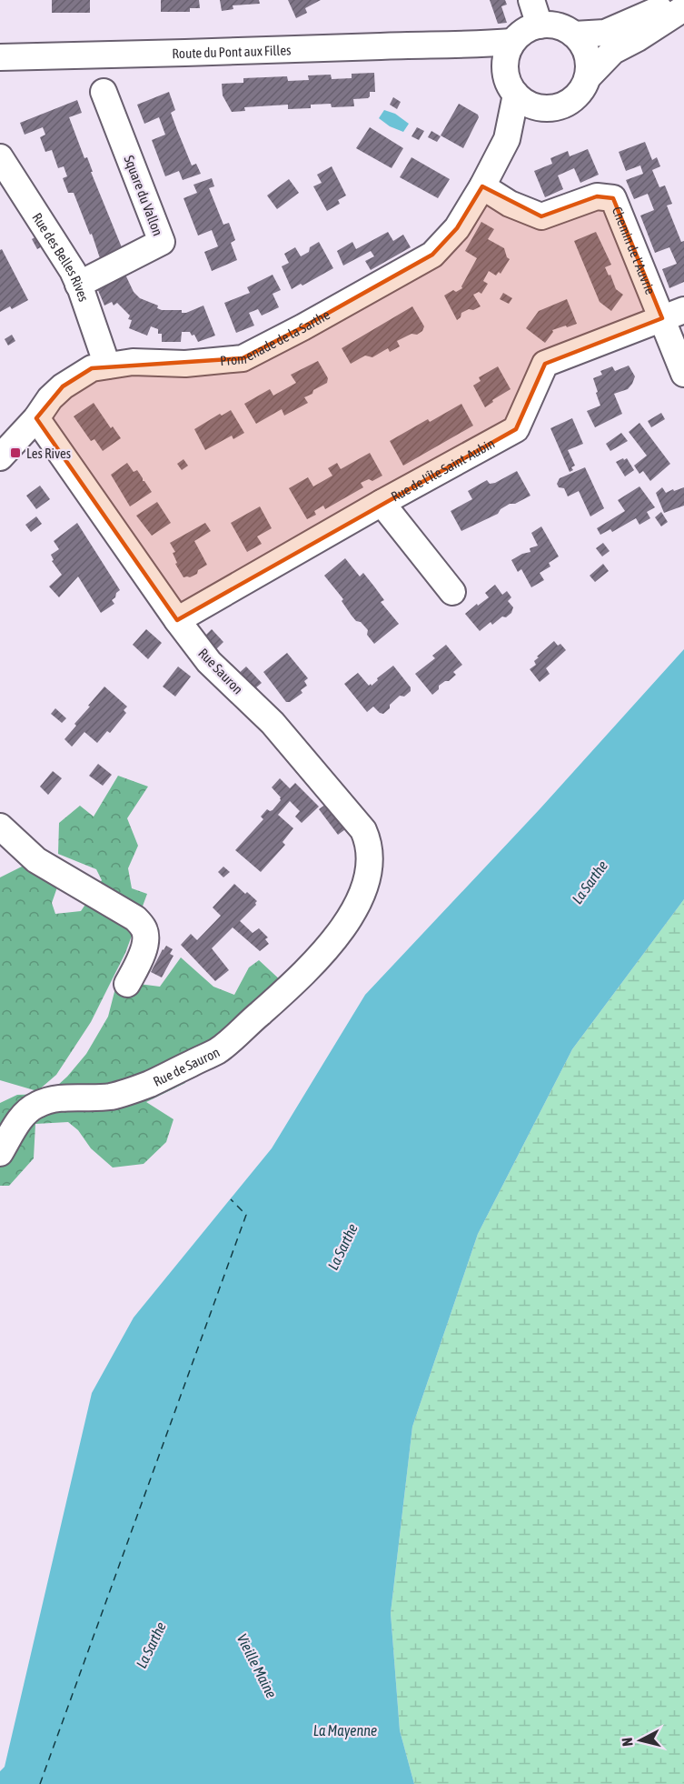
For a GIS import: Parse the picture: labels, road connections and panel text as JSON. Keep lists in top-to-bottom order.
{
  "streets": {
    "street": [
      "Route du Pont aux Filles",
      "Square du Vallon",
      "Chemin de l'Auvrie",
      "Rue des Belles Rives",
      "Promenade de la Sarthe",
      "Rue de l'Île Saint-Aubin",
      "Rue Sauron",
      "Rue de Sauron"
    ]
  },
  "crossings": [
    ["Route du Pont aux Filles", "Promenade de la Sarthe"],
    ["Square du Vallon", "Rue des Belles Rives"],
    ["Chemin de l'Auvrie", "Promenade de la Sarthe"],
    ["Chemin de l'Auvrie", "Rue de l'Île Saint-Aubin"],
    ["Rue des Belles Rives", "Promenade de la Sarthe"],
    ["Promenade de la Sarthe", "Rue Sauron"],
    ["Rue de l'Île Saint-Aubin", "Rue Sauron"],
    ["Rue Sauron", "Rue de Sauron"]
  ],
  "water": ["La Sarthe", "Vieille Maine", "La Mayenne"],
  "places": {
    "transit": ["Les Rives"]
  },
  "north": "left"
}
